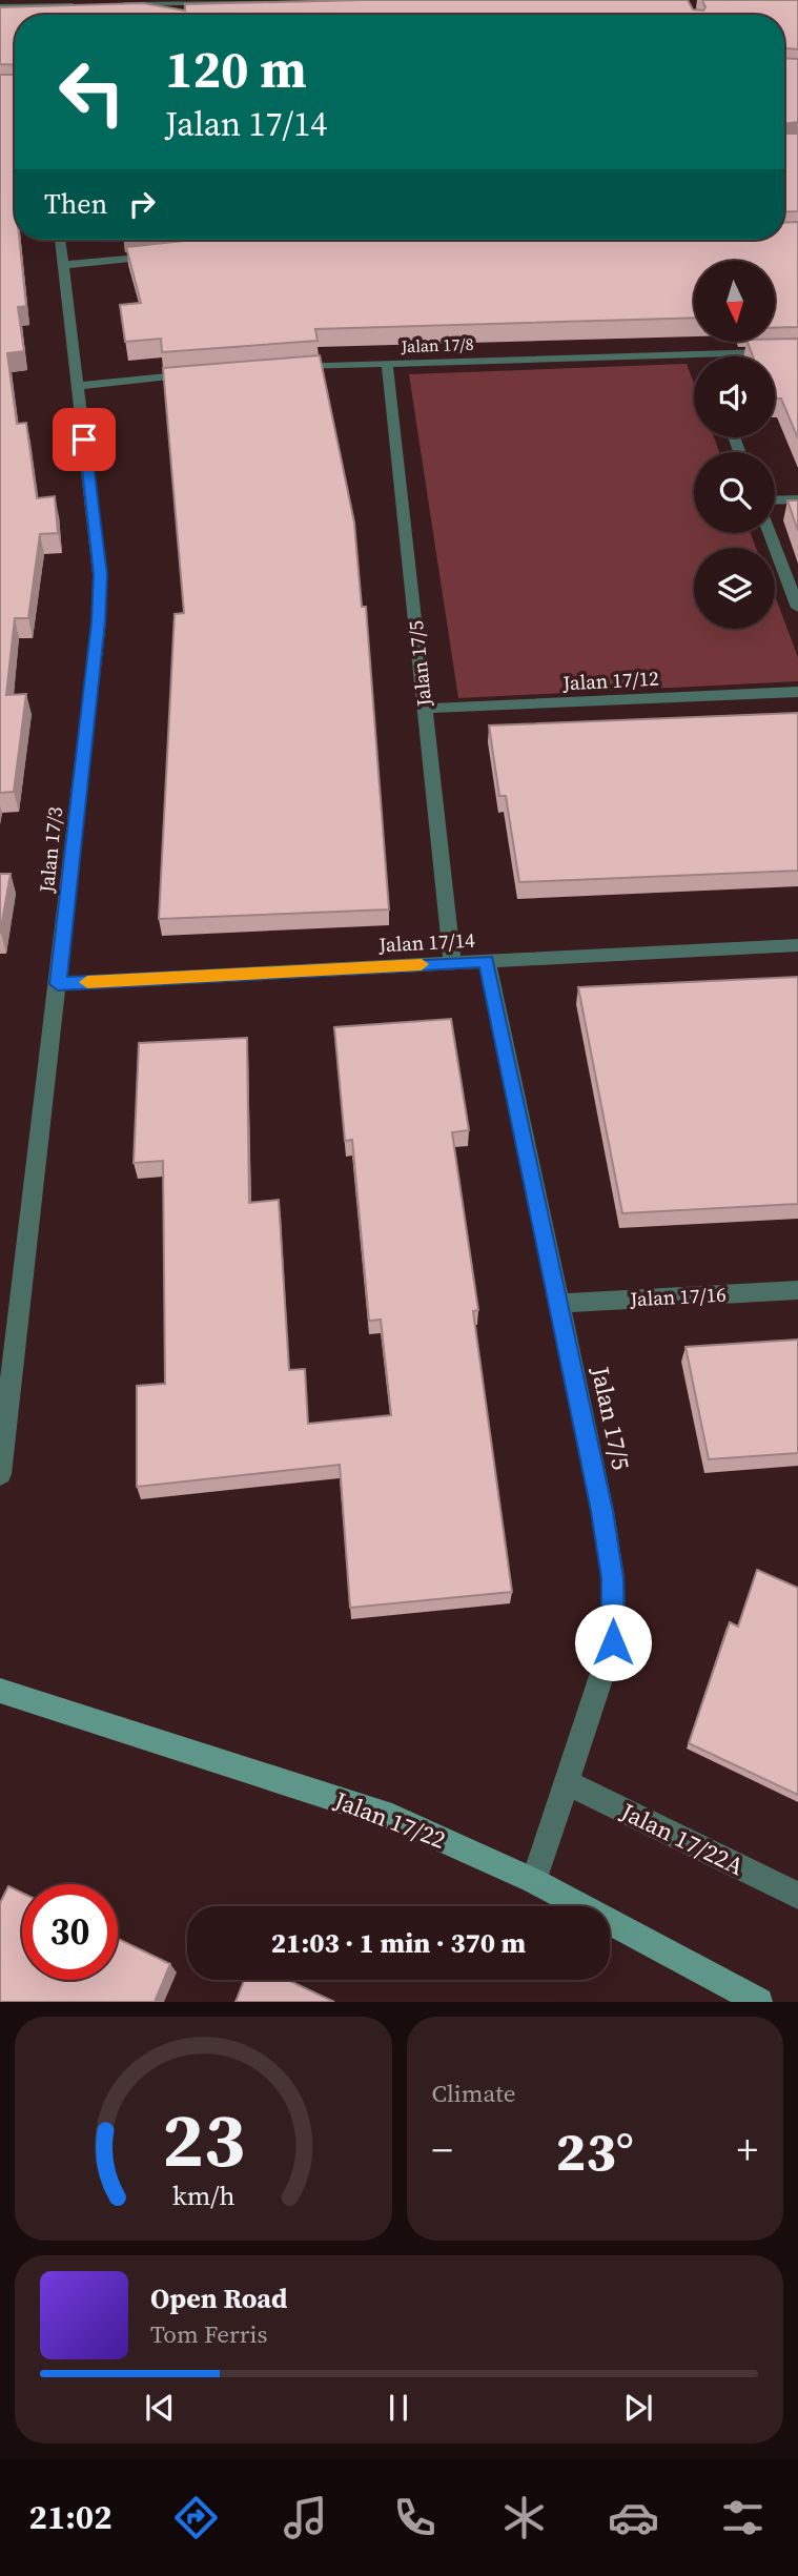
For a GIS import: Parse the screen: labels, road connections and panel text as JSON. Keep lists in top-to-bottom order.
{
  "streets": {
    "street": [
      "Jalan 17/8",
      "Jalan 17/5",
      "Jalan 17/12",
      "Jalan 17/3",
      "Jalan 17/14",
      "Jalan 17/16",
      "Jalan 17/22",
      "Jalan 17/22A"
    ]
  },
  "crossings": [
    ["Jalan 17/8", "Jalan 17/5"],
    ["Jalan 17/5", "Jalan 17/12"],
    ["Jalan 17/5", "Jalan 17/14"],
    ["Jalan 17/5", "Jalan 17/16"],
    ["Jalan 17/5", "Jalan 17/22"],
    ["Jalan 17/5", "Jalan 17/22A"],
    ["Jalan 17/3", "Jalan 17/14"]
  ],
  "north": "bottom",
  "page": {
    "turn": ["120 m", "Jalan 17/14"],
    "then": "Then",
    "limit": "30",
    "trip": "21:03 · 1 min · 370 m",
    "tile": "Climate",
    "heat": ["−", "23°", "+"],
    "song": ["Open Road", "Tom Ferris"],
    "tabs": "21:02",
    "gauge": ["23", "km/h"]
  }
}
